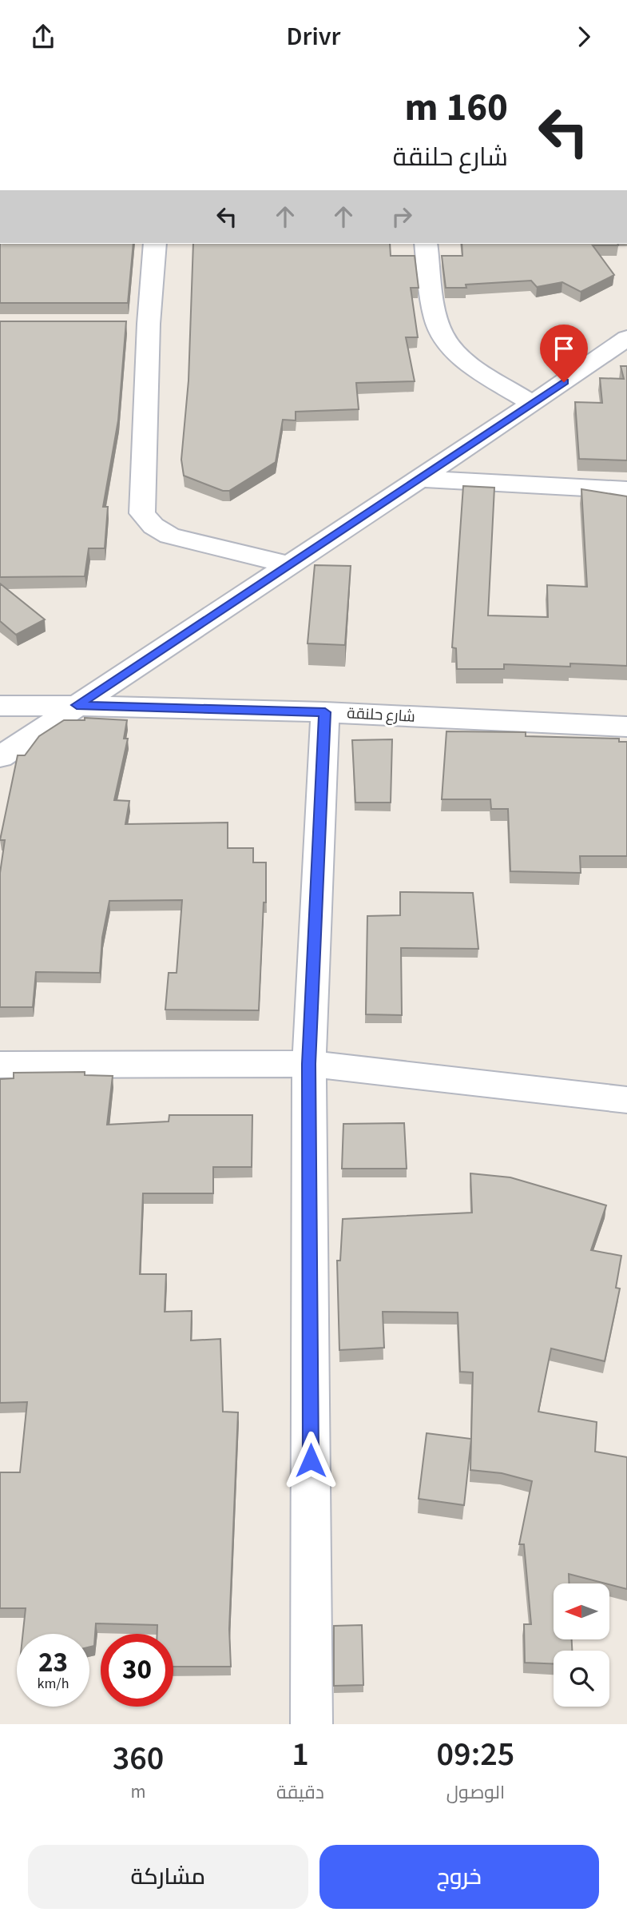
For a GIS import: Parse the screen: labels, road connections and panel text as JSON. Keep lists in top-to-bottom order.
{
  "streets": {
    "street": ["شارع حلنقة"]
  },
  "north": "left",
  "page": {
    "header": "Drivr",
    "turn": ["160 m", "شارع حلنقة"],
    "speed": "23 km/h",
    "limit": "30",
    "eta": [
      "09:25",
      "الوصول",
      "1",
      "دقيقة",
      "360",
      "m"
    ],
    "buttons": ["خروج", "مشاركة"]
  }
}
